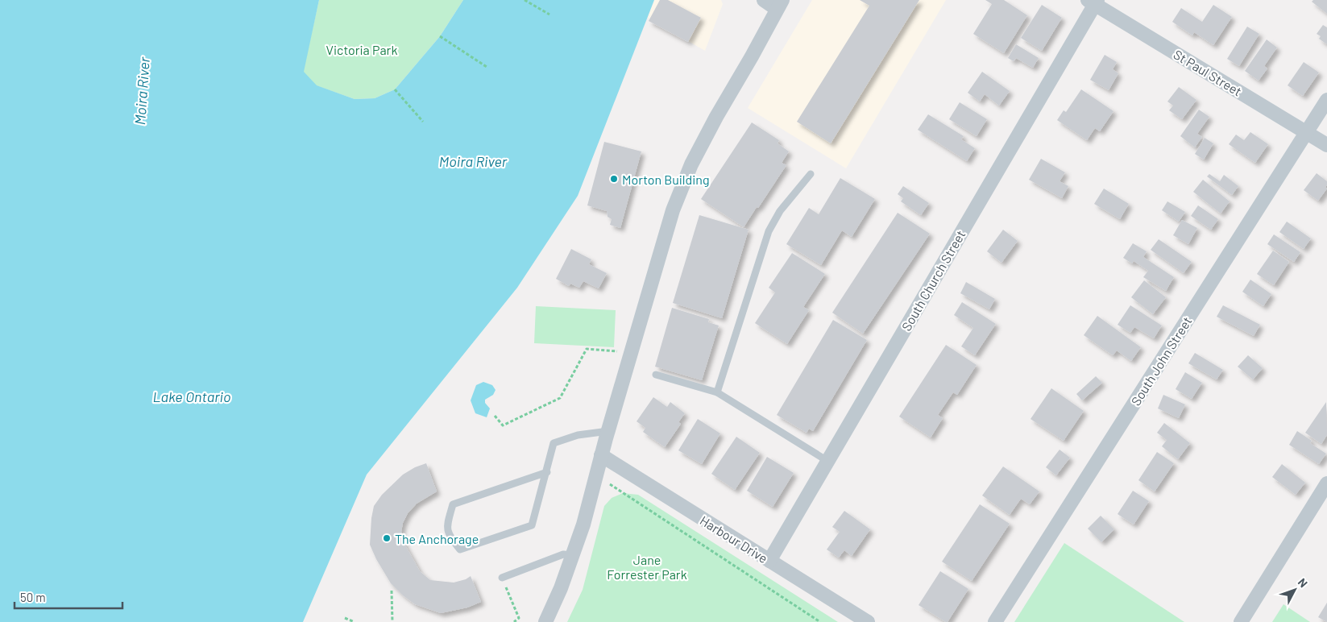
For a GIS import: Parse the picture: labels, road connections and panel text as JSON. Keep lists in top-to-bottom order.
{
  "streets": {
    "street": [
      "St Paul Street",
      "South Church Street",
      "South John Street",
      "Harbour Drive"
    ]
  },
  "crossings": [
    ["St Paul Street", "South Church Street"],
    ["St Paul Street", "South John Street"],
    ["South Church Street", "Harbour Drive"]
  ],
  "water": ["Moira River", "Lake Ontario"],
  "parks": ["Victoria Park", "Jane Forrester Park"],
  "places": ["Morton Building", "The Anchorage"],
  "scale_bar": "50 m",
  "north": "top right"
}
